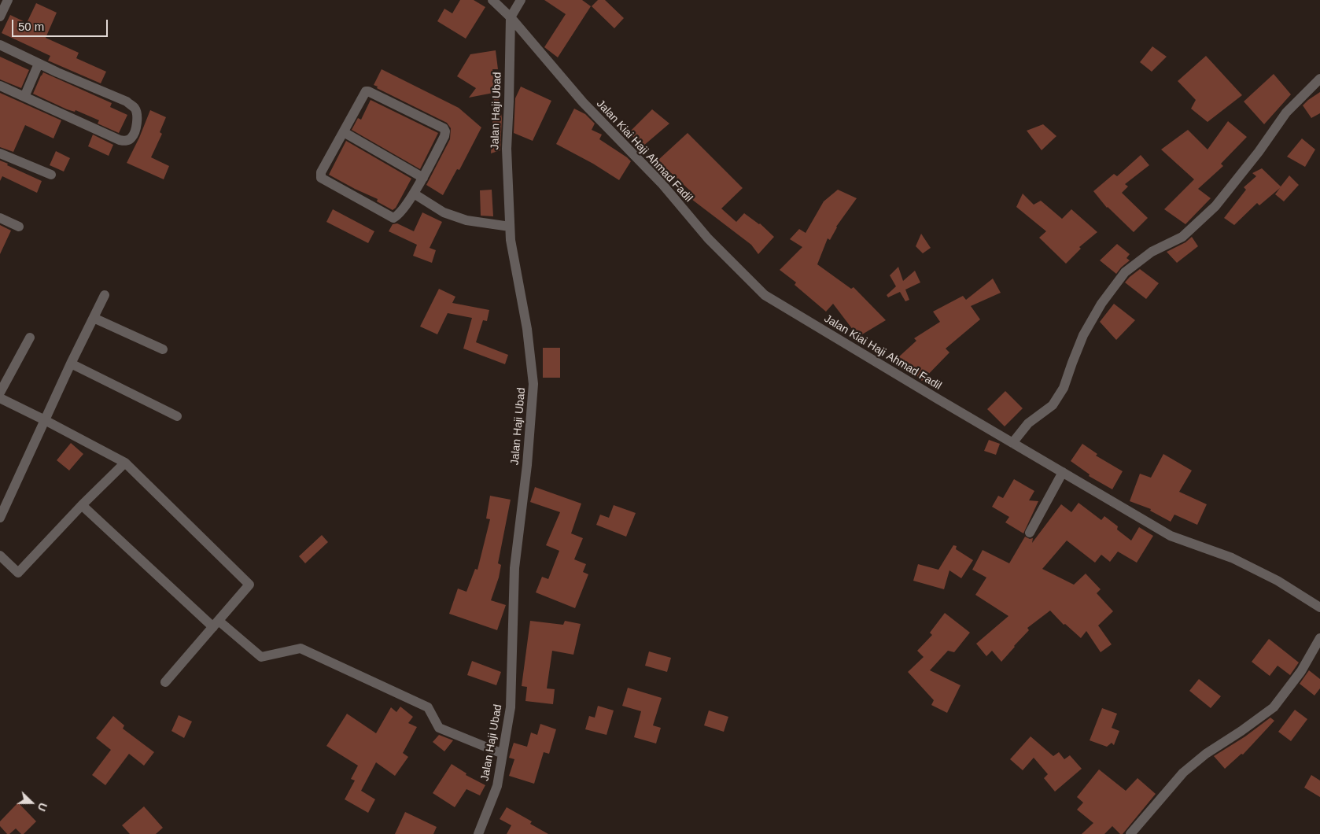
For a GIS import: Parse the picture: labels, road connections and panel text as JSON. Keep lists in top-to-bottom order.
{
  "streets": {
    "street": ["Jalan Haji Ubad", "Jalan Kiai Haji Ahmad Fadil"]
  },
  "crossings": [
    ["Jalan Haji Ubad", "Jalan Kiai Haji Ahmad Fadil"]
  ],
  "scale_bar": "50 m",
  "north": "right"
}
